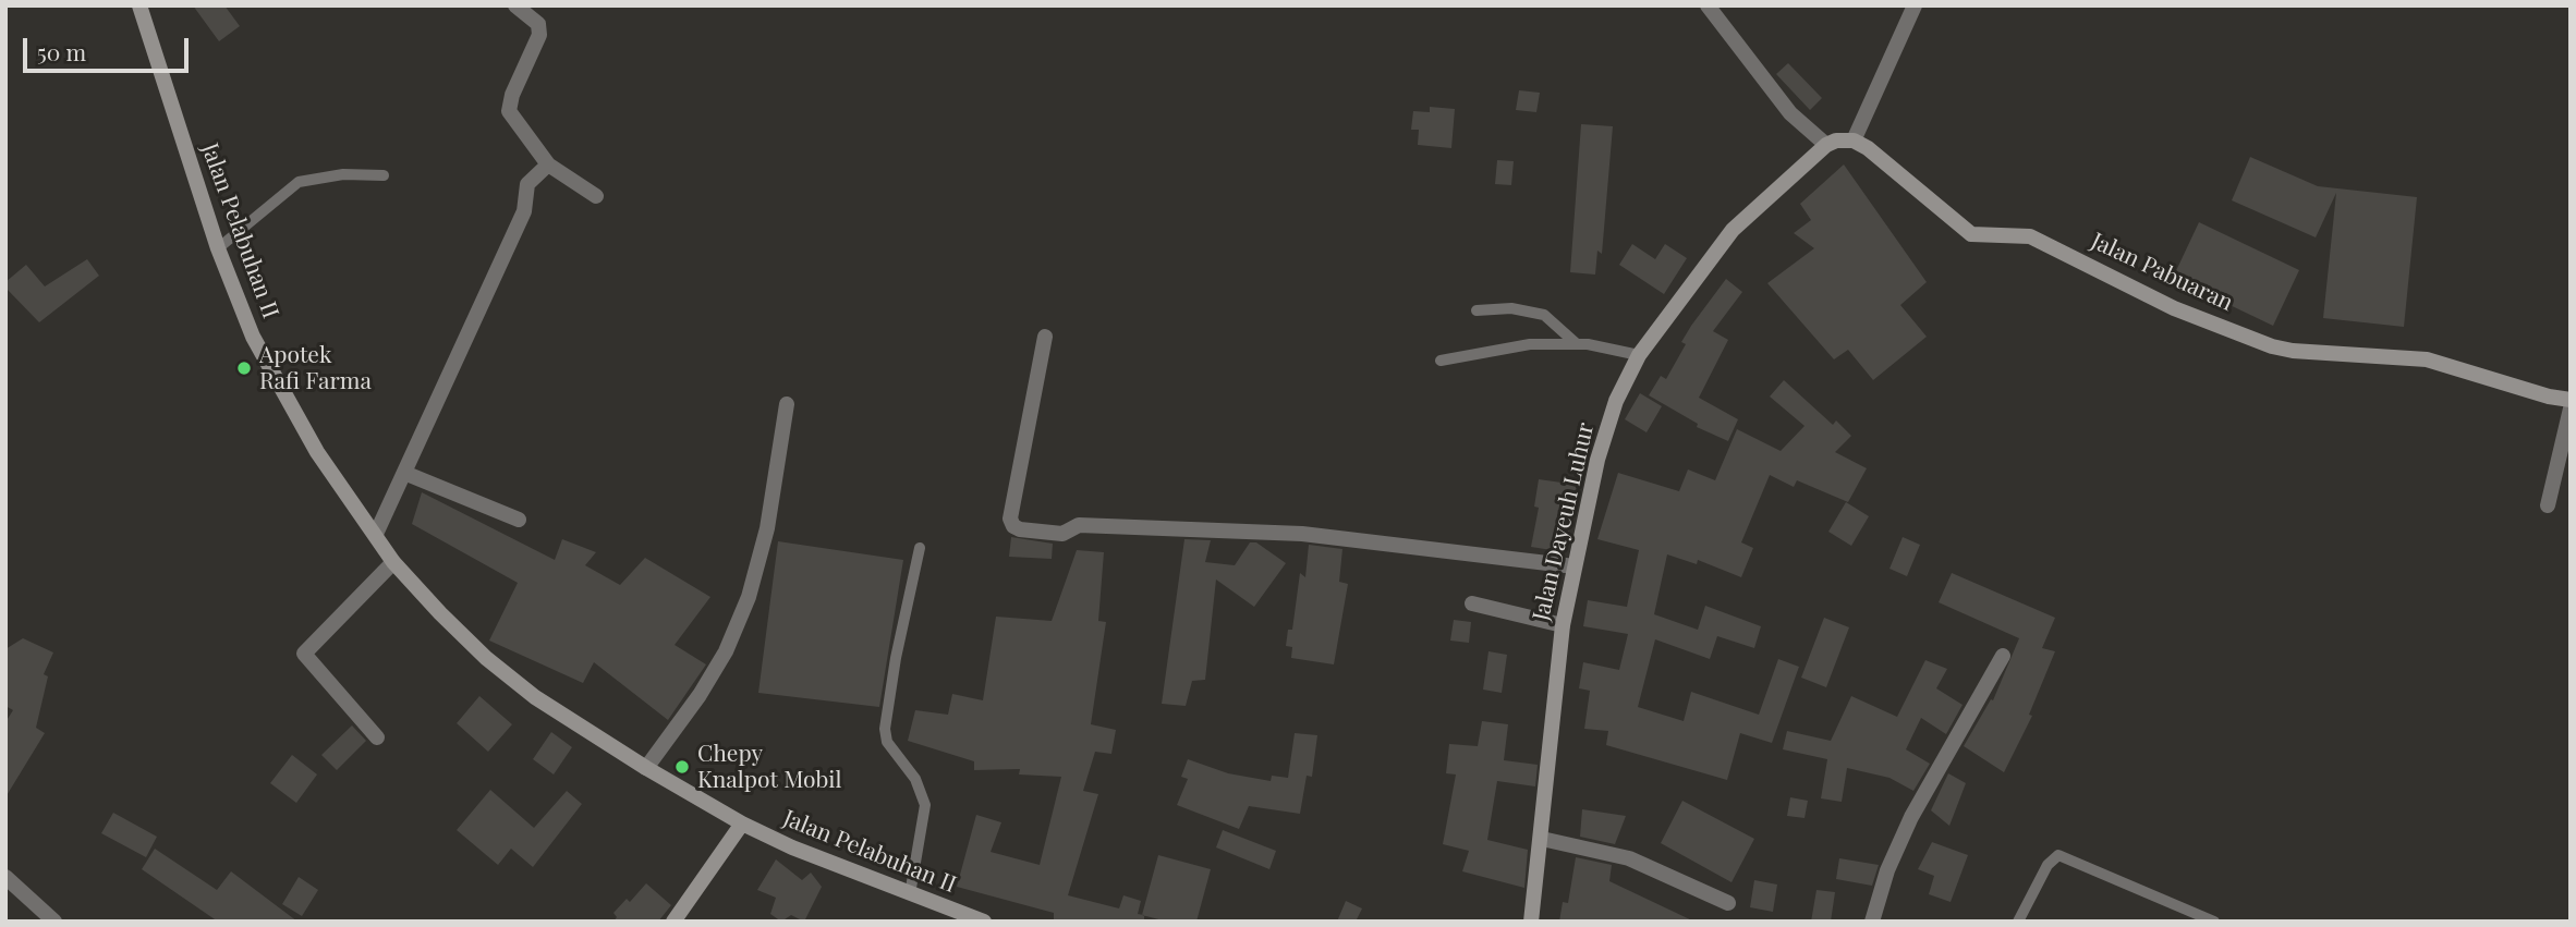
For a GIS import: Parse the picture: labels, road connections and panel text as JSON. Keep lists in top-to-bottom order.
{
  "streets": {
    "street": ["Jalan Pelabuhan II", "Jalan Pabuaran", "Jalan Dayeuh Luhur"]
  },
  "places": ["Apotek Rafi Farma", "Chepy Knalpot Mobil"],
  "scale_bar": "50 m"
}
